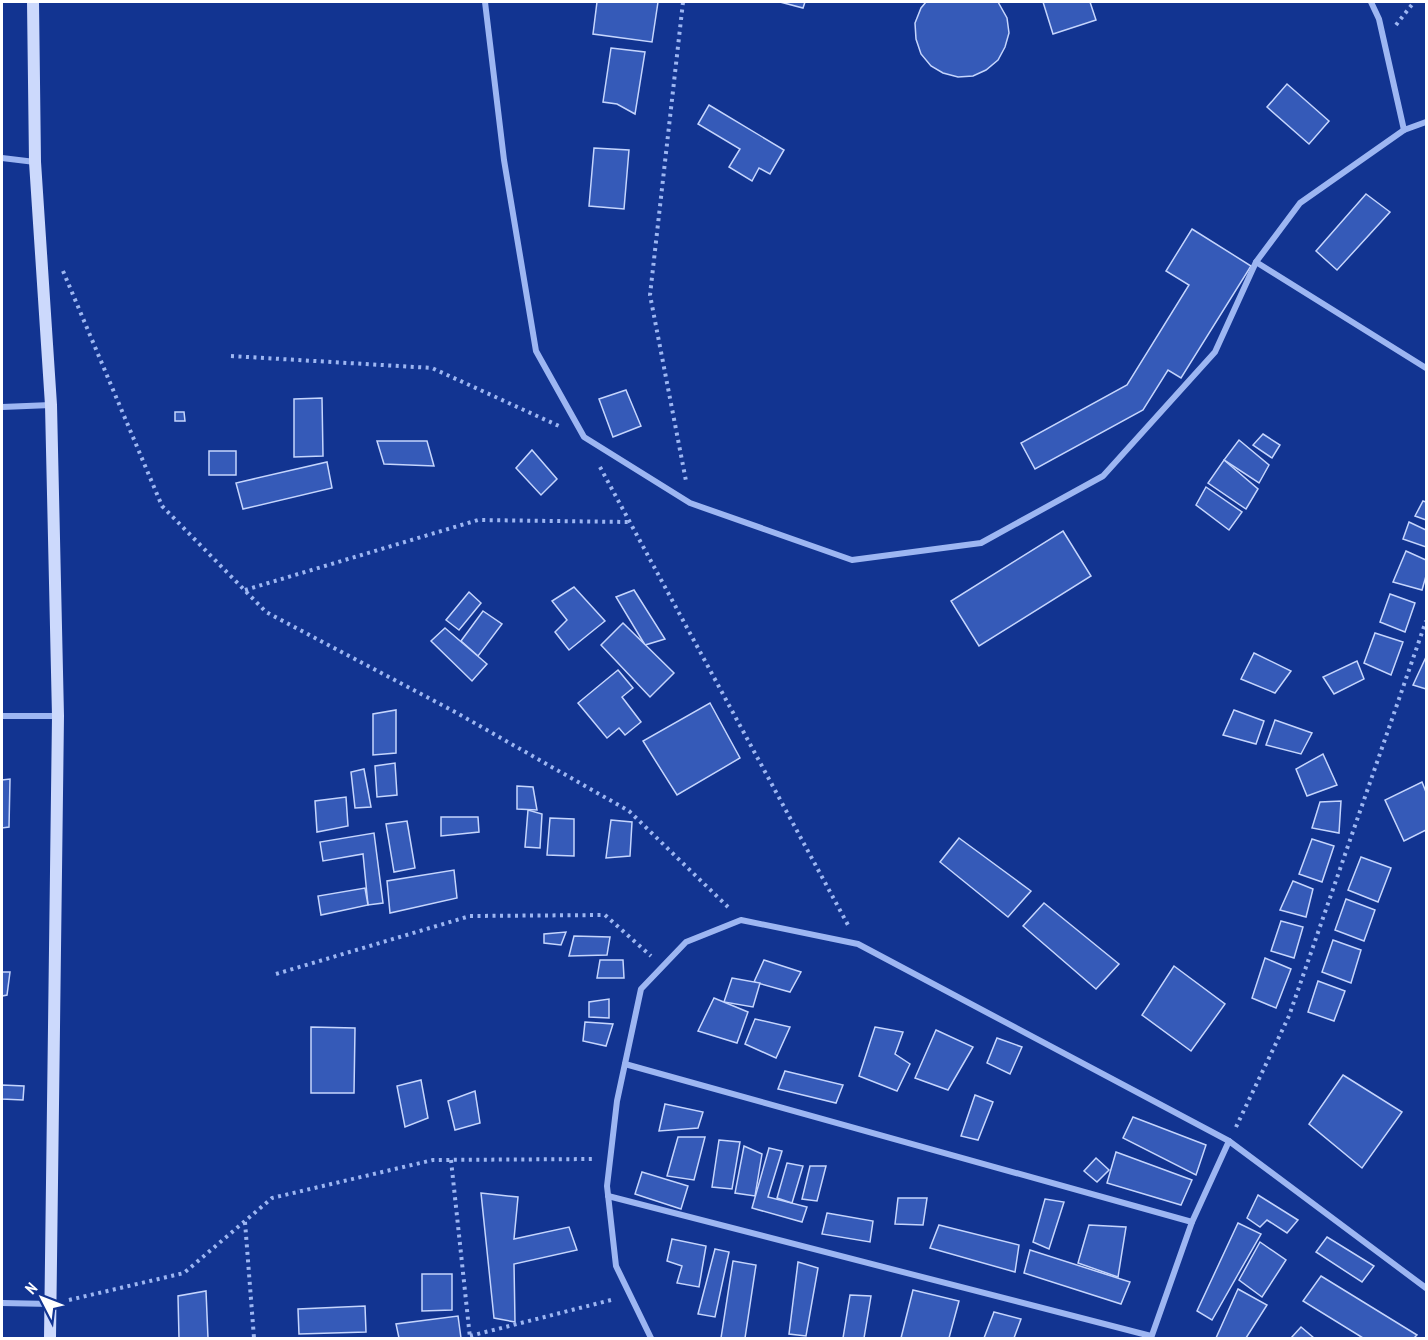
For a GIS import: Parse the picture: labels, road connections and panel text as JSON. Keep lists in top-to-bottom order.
{
  "north": "top left"
}
